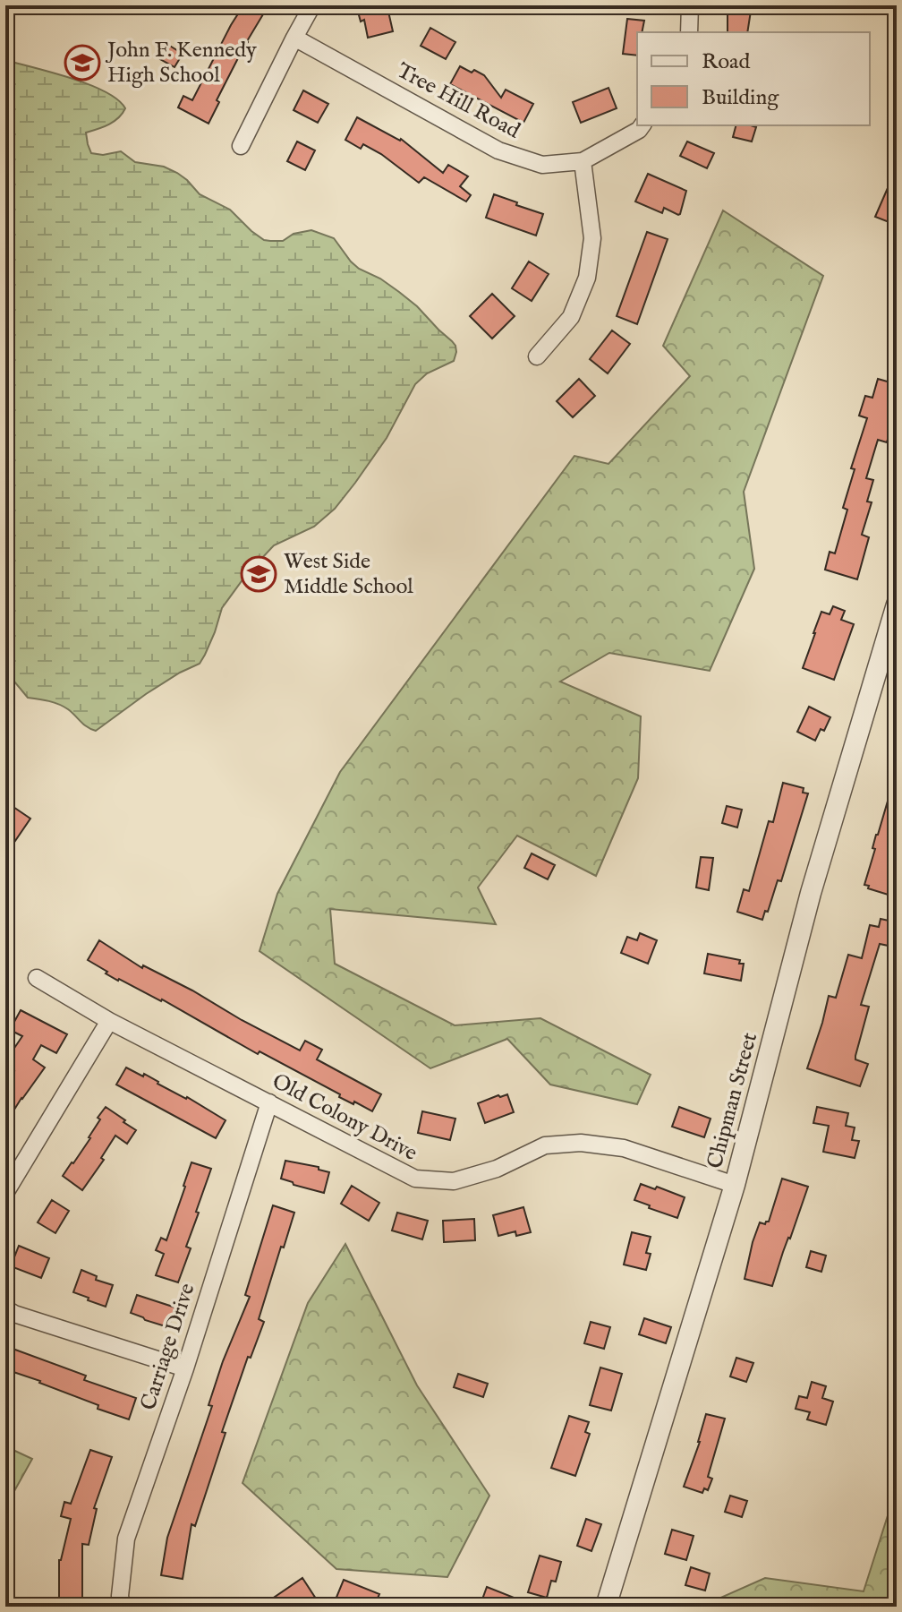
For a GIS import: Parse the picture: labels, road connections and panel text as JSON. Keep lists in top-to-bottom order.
{
  "streets": {
    "street": [
      "Tree Hill Road",
      "Chipman Street",
      "Old Colony Drive",
      "Carriage Drive"
    ]
  },
  "crossings": [
    ["Chipman Street", "Old Colony Drive"],
    ["Old Colony Drive", "Carriage Drive"]
  ],
  "places": {
    "school or university": ["John F. Kennedy High School", "West Side Middle School"]
  },
  "legend": ["Road", "Building"]
}
